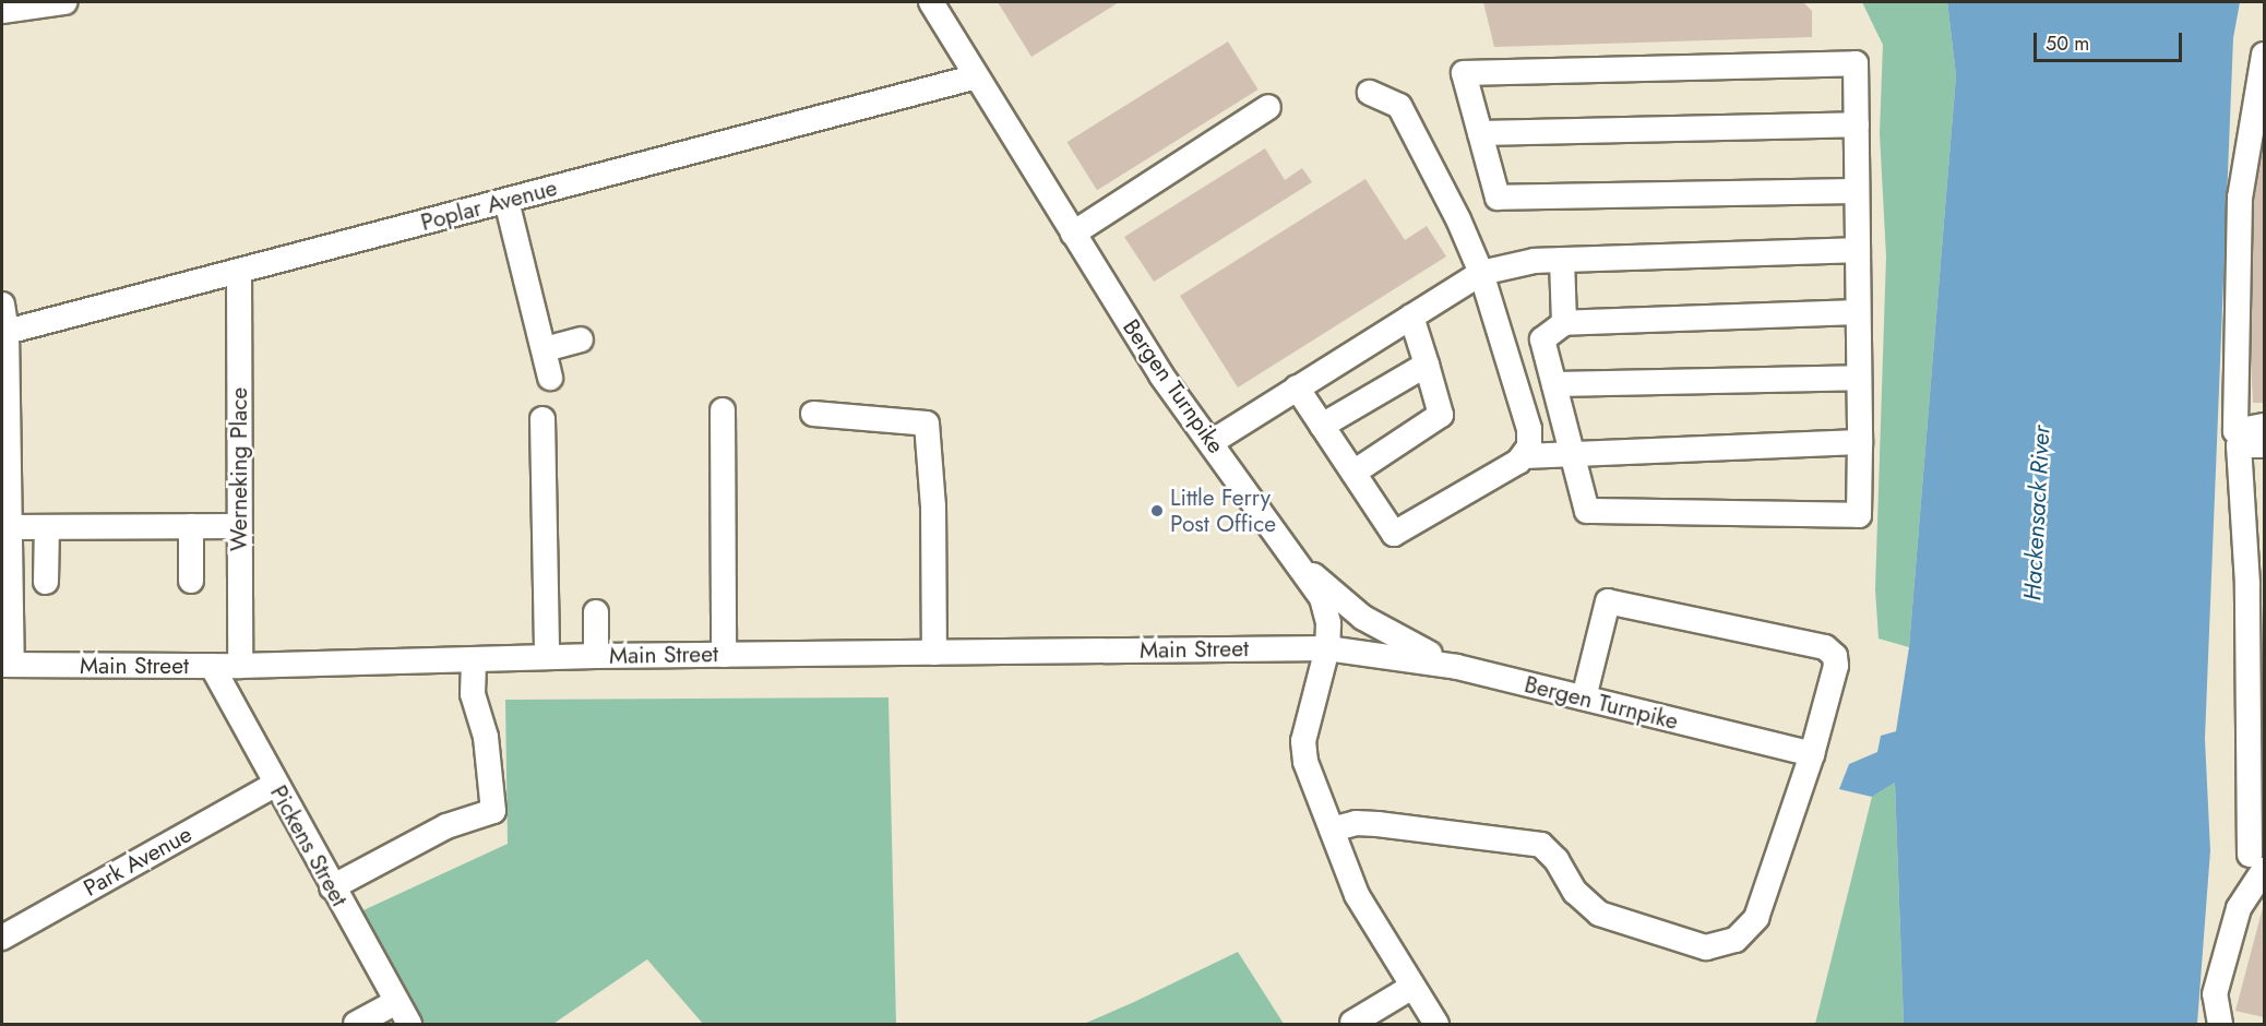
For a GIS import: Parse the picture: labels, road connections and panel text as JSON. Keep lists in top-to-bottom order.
{
  "streets": {
    "street": [
      "Poplar Avenue",
      "Bergen Turnpike",
      "Werneking Place",
      "Main Street",
      "Pickens Street",
      "Park Avenue"
    ]
  },
  "crossings": [
    ["Poplar Avenue", "Bergen Turnpike"],
    ["Poplar Avenue", "Werneking Place"],
    ["Bergen Turnpike", "Main Street"],
    ["Werneking Place", "Main Street"],
    ["Main Street", "Pickens Street"],
    ["Pickens Street", "Park Avenue"]
  ],
  "water": ["Hackensack River"],
  "places": ["Little Ferry Post Office"],
  "scale_bar": "50 m"
}
